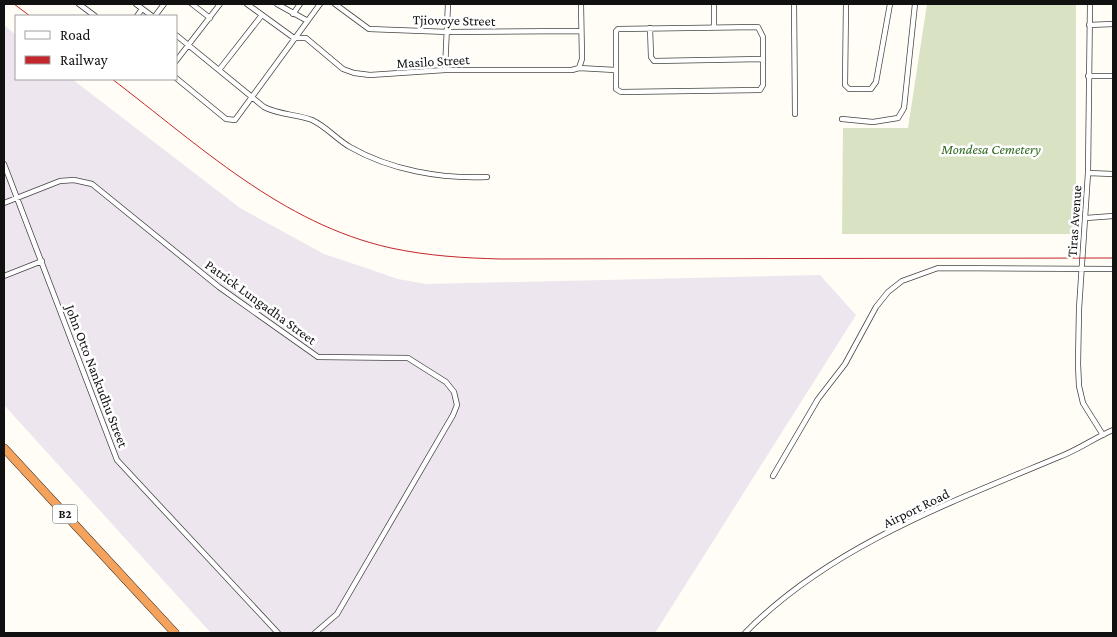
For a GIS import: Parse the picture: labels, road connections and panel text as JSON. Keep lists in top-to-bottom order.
{
  "streets": {
    "highway": ["B2"],
    "street": [
      "Tjiovoye Street",
      "Masilo Street",
      "Tiras Avenue",
      "Patrick Lungadha Street",
      "John Otto Nankudhu Street",
      "Airport Road"
    ]
  },
  "crossings": [
    ["Tiras Avenue", "Airport Road"],
    ["Patrick Lungadha Street", "John Otto Nankudhu Street"]
  ],
  "parks": ["Mondesa Cemetery"],
  "legend": ["Road", "Railway"]
}
